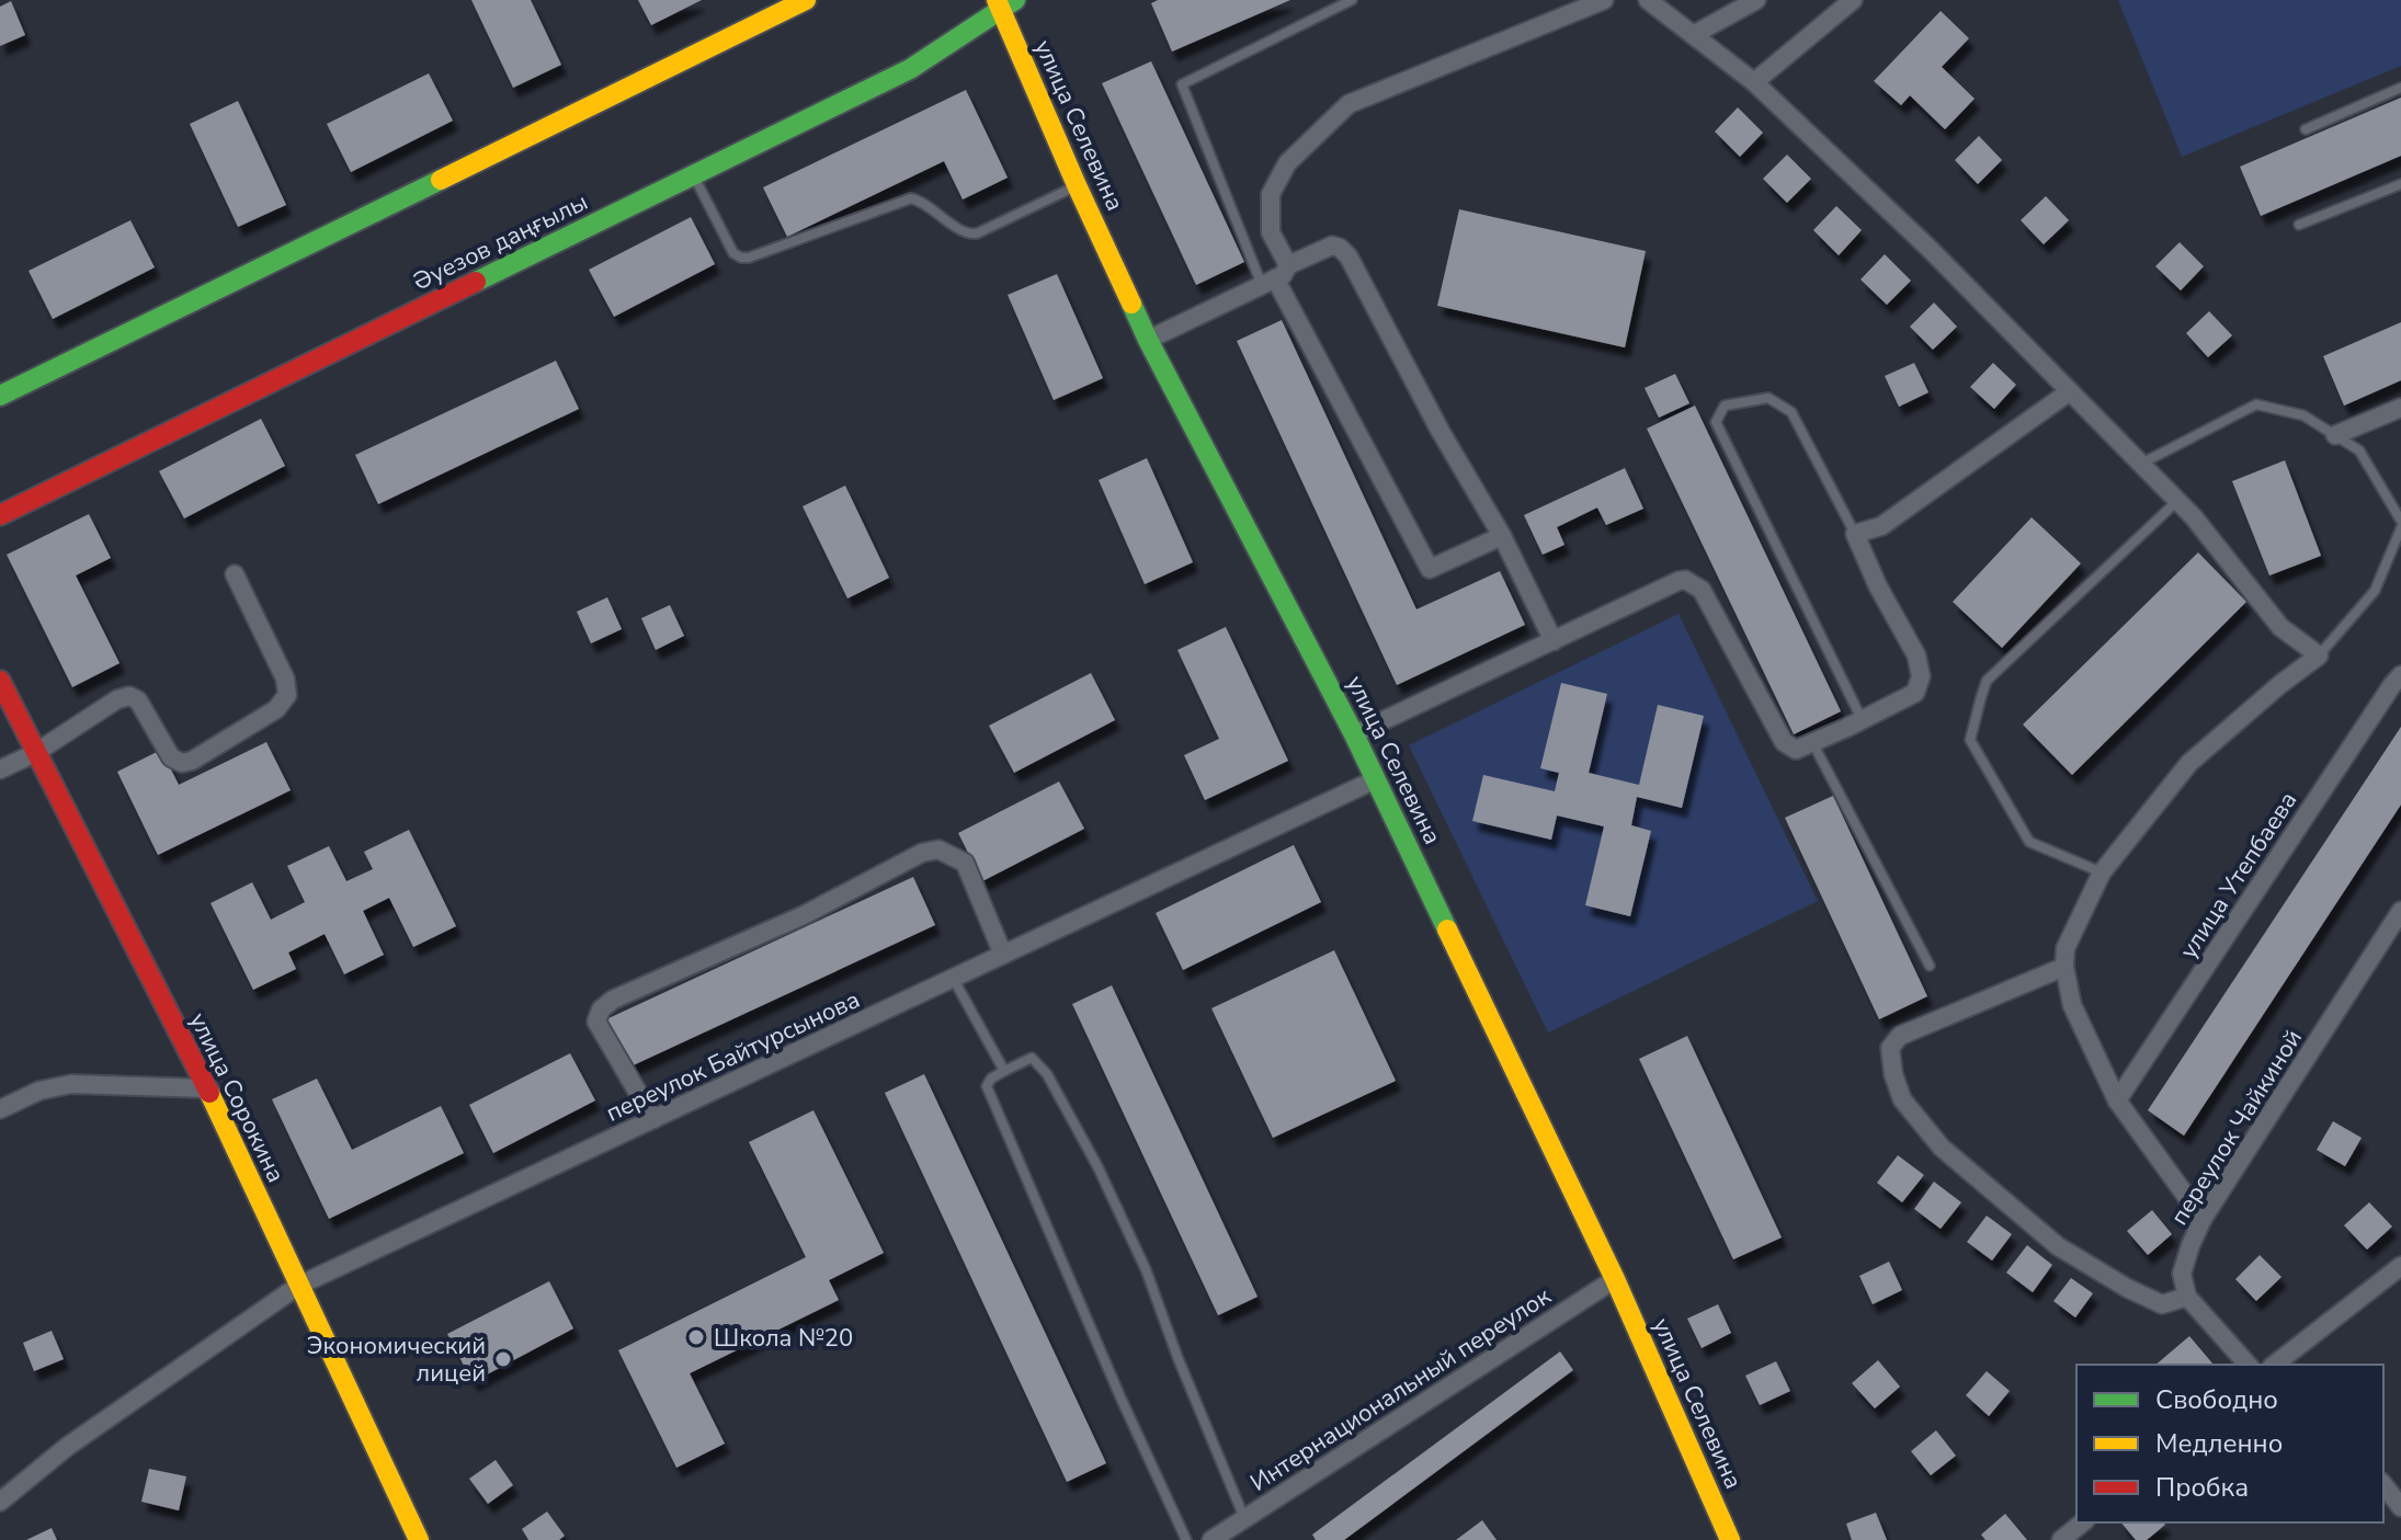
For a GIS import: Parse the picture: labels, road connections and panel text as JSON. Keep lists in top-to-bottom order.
{
  "streets": {
    "street": [
      "улица Селевина",
      "Әуезов даңғылы",
      "улица Утепбаева",
      "переулок Байтурсынова",
      "улица Сорокина",
      "переулок Чайкиной",
      "Интернациональный переулок"
    ]
  },
  "crossings": [
    ["улица Селевина", "Әуезов даңғылы"],
    ["улица Селевина", "переулок Байтурсынова"],
    ["улица Селевина", "Интернациональный переулок"],
    ["переулок Байтурсынова", "улица Сорокина"]
  ],
  "places": ["Школа №20", "Экономический лицей"],
  "legend": ["Свободно", "Медленно", "Пробка"]
}
